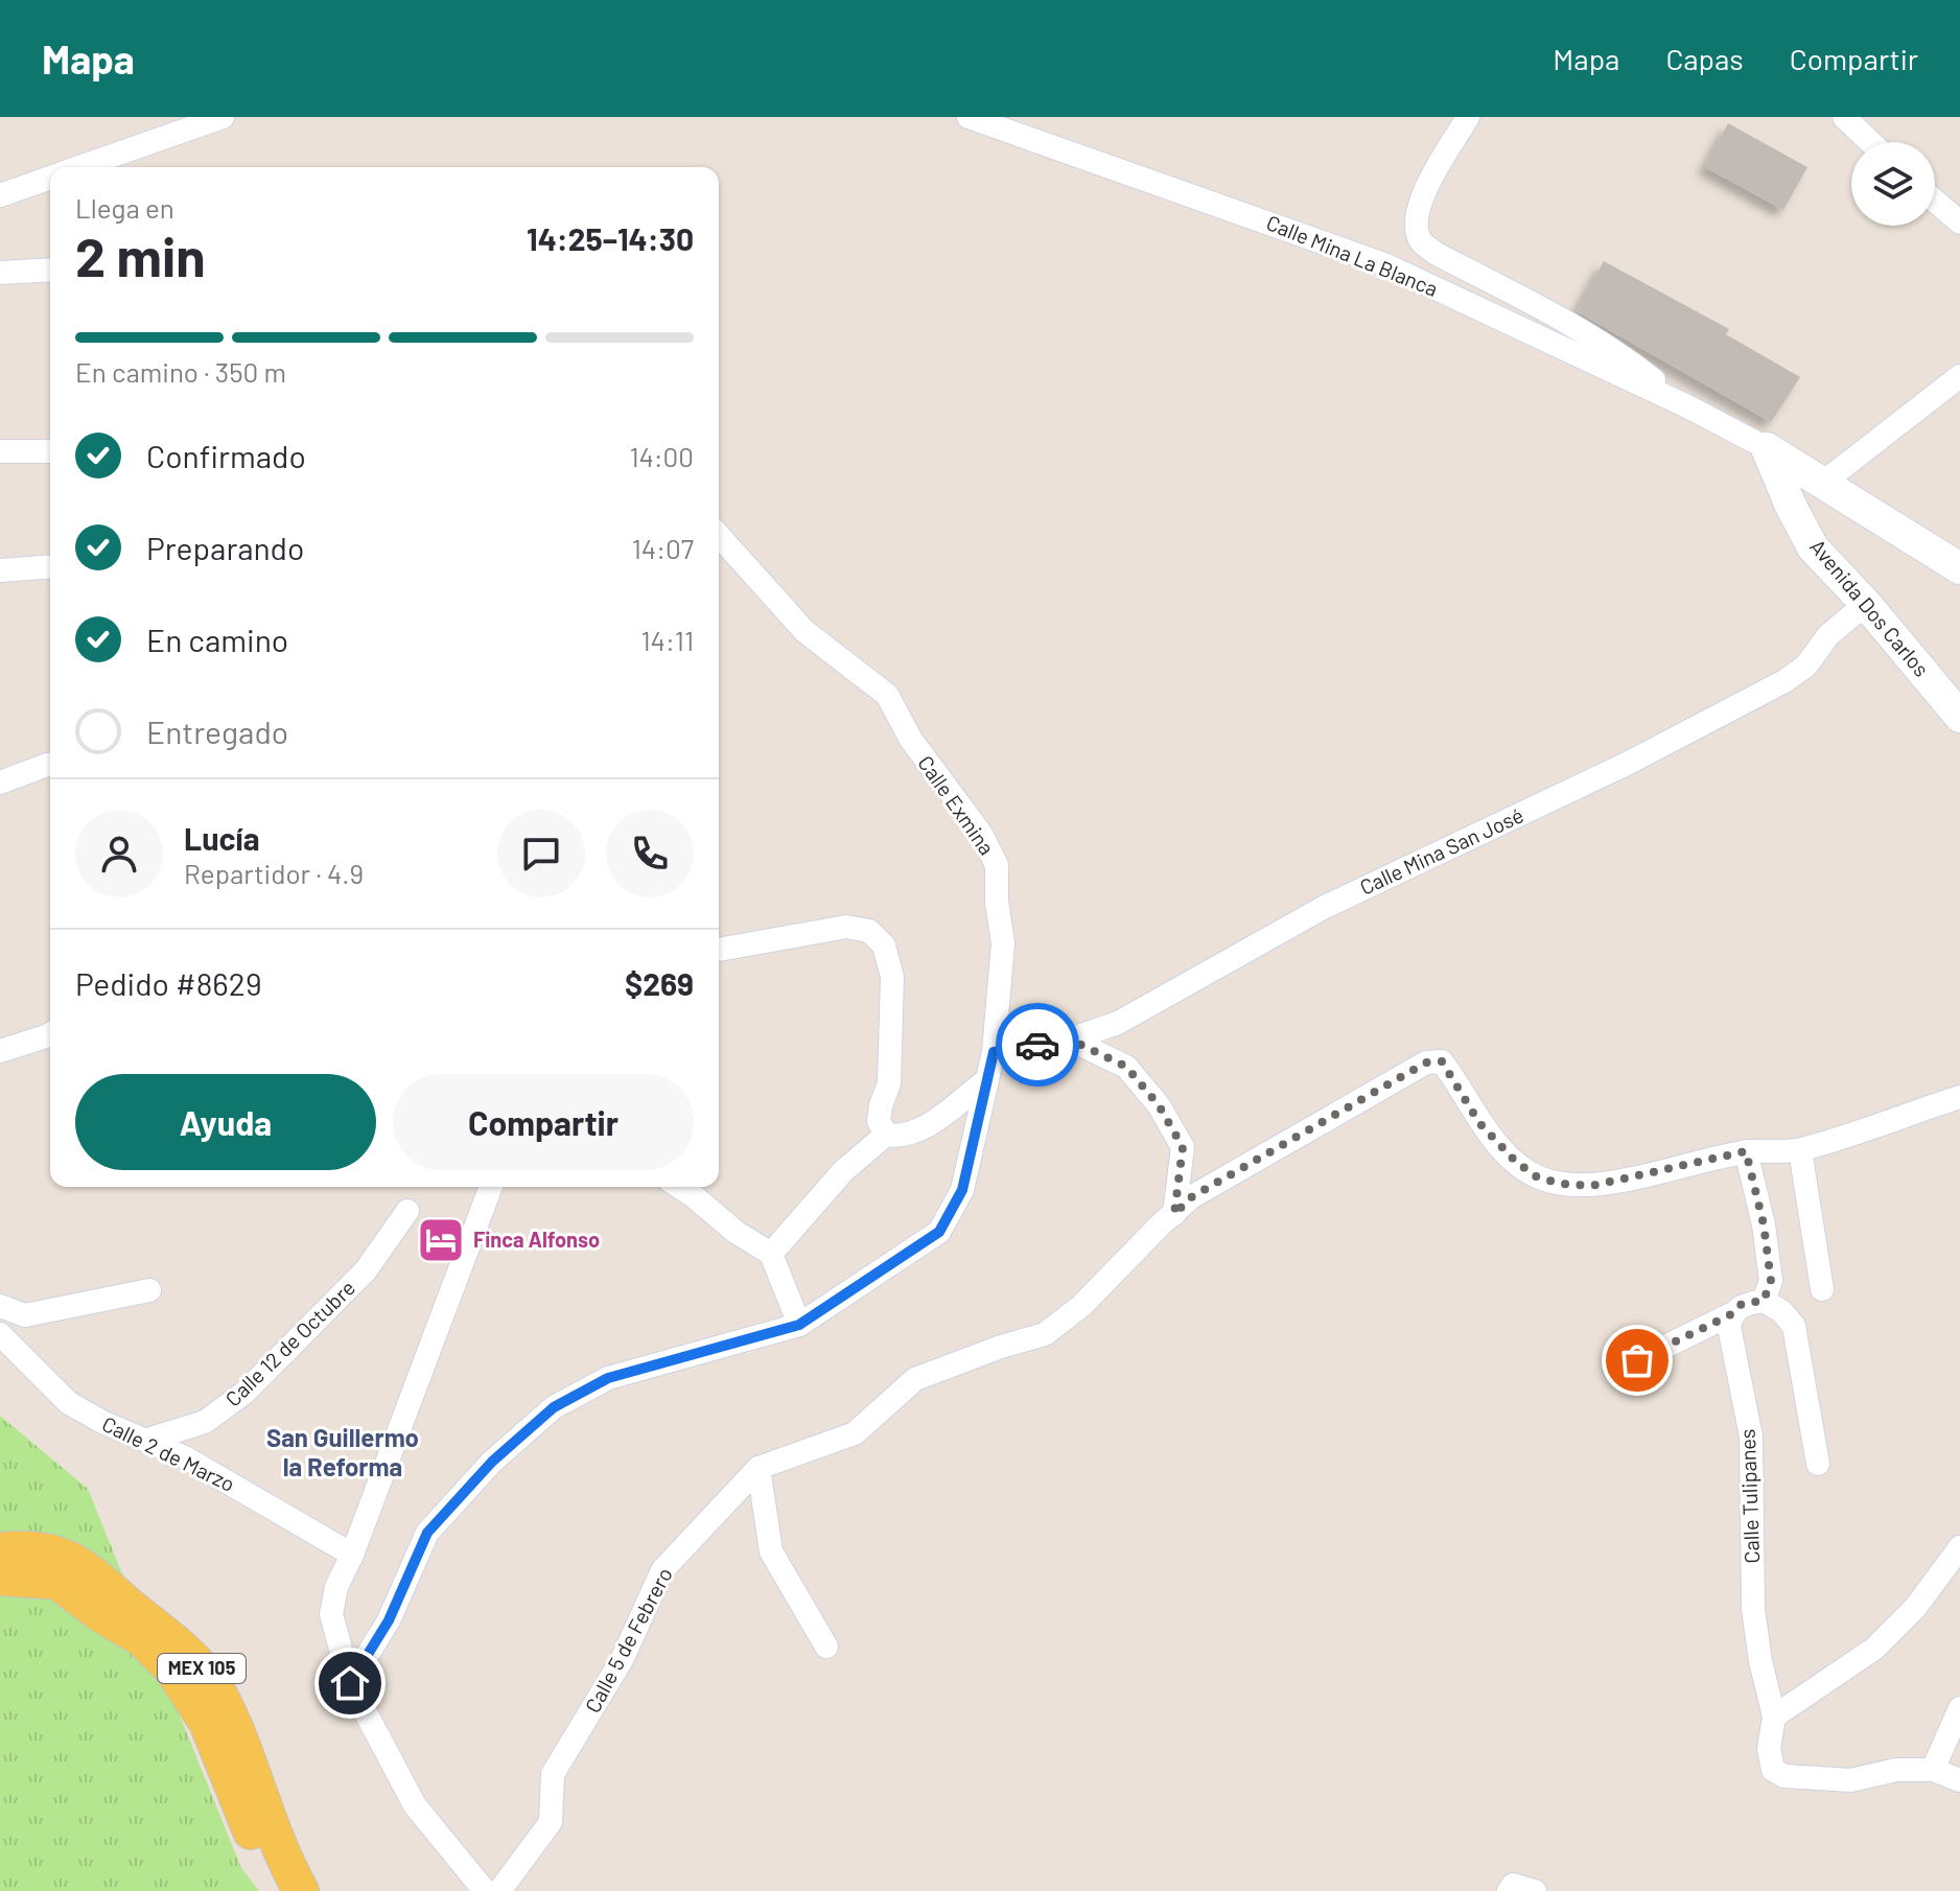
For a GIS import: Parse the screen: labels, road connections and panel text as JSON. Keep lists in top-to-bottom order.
{
  "streets": {
    "main road": ["MEX 105"],
    "street": [
      "Calle Mina La Blanca",
      "Avenida Dos Carlos",
      "Calle Exmina",
      "Calle Mina San José",
      "Calle 12 de Octubre",
      "Calle 2 de Marzo",
      "Calle Tulipanes",
      "Calle 5 de Febrero"
    ]
  },
  "crossings": [
    ["Calle Mina La Blanca", "Avenida Dos Carlos"],
    ["Avenida Dos Carlos", "Calle Mina San José"],
    ["Calle Exmina", "Calle Mina San José"],
    ["Calle 12 de Octubre", "Calle 2 de Marzo"]
  ],
  "districts": ["San Guillermo la Reforma"],
  "places": {
    "hotel": ["Finca Alfonso"]
  },
  "page": {
    "header": "Mapa",
    "nav": ["Mapa", "Capas", "Compartir"],
    "heading": ["2 min", "Llega en", "14:25–14:30"],
    "panel": [
      "Lucía",
      "Repartidor · 4.9",
      "Pedido #8629",
      "$269"
    ],
    "bar": "En camino · 350 m",
    "list": [
      ["Confirmado", "14:00"],
      ["Preparando", "14:07"],
      ["En camino", "14:11"],
      "Entregado"
    ],
    "buttons": ["Ayuda", "Compartir"]
  }
}
